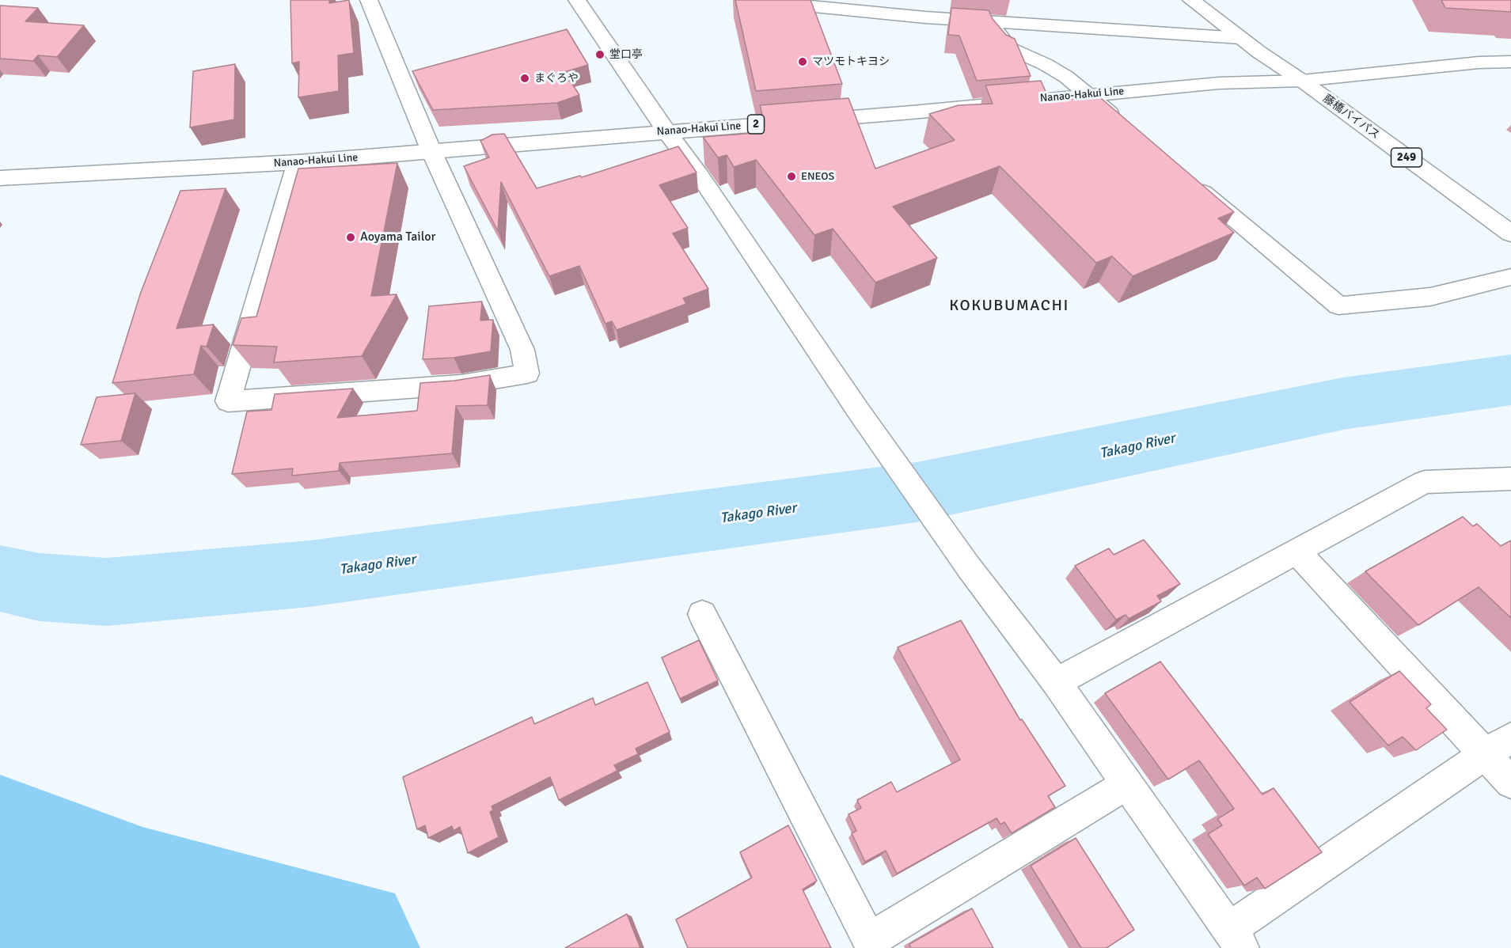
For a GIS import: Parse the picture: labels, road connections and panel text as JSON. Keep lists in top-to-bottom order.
{
  "streets": {
    "main road": [
      "Nanao-Hakui Line",
      "藤橋バイパス",
      "2",
      "249"
    ]
  },
  "crossings": [
    ["Nanao-Hakui Line", "藤橋バイパス"]
  ],
  "districts": ["KOKUBUMACHI"],
  "water": ["Takago River"],
  "places": [
    "堂口亭",
    "マツモトキヨシ",
    "まぐろや",
    "ENEOS",
    "Aoyama Tailor"
  ]
}
